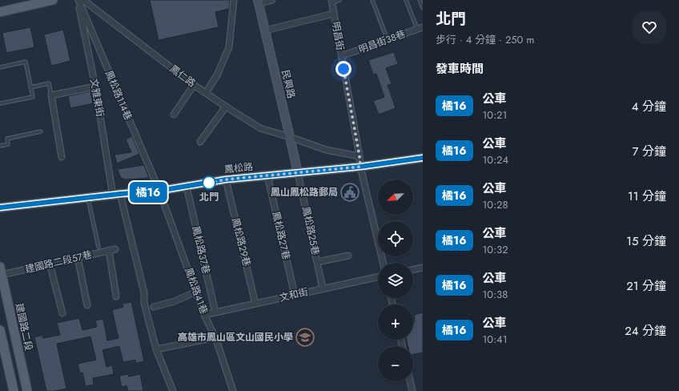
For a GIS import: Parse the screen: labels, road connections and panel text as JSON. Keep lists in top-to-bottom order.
{
  "streets": {
    "main road": ["建國路二段"],
    "street": [
      "明昌街",
      "明昌街38巷",
      "鳳仁路",
      "民興路",
      "鳳松路114巷",
      "文雅東街",
      "鳳松路",
      "鳳松路25巷",
      "鳳松路27巷",
      "鳳松路29巷",
      "鳳松路37巷",
      "建國路二段57巷",
      "鳳松路41巷",
      "文和街"
    ]
  },
  "crossings": [
    ["明昌街", "明昌街38巷"],
    ["明昌街", "鳳仁路"],
    ["明昌街", "鳳松路"],
    ["鳳仁路", "民興路"],
    ["民興路", "鳳松路"],
    ["民興路", "鳳松路25巷"],
    ["鳳松路114巷", "文雅東街"],
    ["鳳松路114巷", "鳳松路"],
    ["鳳松路114巷", "鳳松路41巷"],
    ["文雅東街", "鳳松路"],
    ["鳳松路", "鳳松路25巷"],
    ["鳳松路", "鳳松路27巷"],
    ["鳳松路", "鳳松路29巷"],
    ["鳳松路", "鳳松路37巷"],
    ["鳳松路", "鳳松路41巷"],
    ["鳳松路25巷", "文和街"],
    ["鳳松路27巷", "文和街"],
    ["鳳松路29巷", "文和街"],
    ["鳳松路37巷", "文和街"],
    ["建國路二段57巷", "建國路二段"],
    ["鳳松路41巷", "文和街"]
  ],
  "places": {
    "other": ["北門"],
    "public building": ["鳳山鳳松路郵局"],
    "school or university": ["高雄市鳳山區文山國民小學"]
  },
  "lines": ["bus line 橘16"],
  "north": "bottom left",
  "page": {
    "on_map": "橘16",
    "heading": [
      ["北門", "步行 · 4 分鐘 · 250 m"],
      "發車時間"
    ],
    "list": [
      {
        "mark": "橘16",
        "name": "公車",
        "note": "10:21",
        "value": "4 分鐘"
      },
      {
        "mark": "橘16",
        "name": "公車",
        "note": "10:24",
        "value": "7 分鐘"
      },
      {
        "mark": "橘16",
        "name": "公車",
        "note": "10:28",
        "value": "11 分鐘"
      },
      {
        "mark": "橘16",
        "name": "公車",
        "note": "10:32",
        "value": "15 分鐘"
      },
      {
        "mark": "橘16",
        "name": "公車",
        "note": "10:38",
        "value": "21 分鐘"
      },
      {
        "mark": "橘16",
        "name": "公車",
        "note": "10:41",
        "value": "24 分鐘"
      }
    ],
    "map_buttons": ["+", "−"]
  }
}
